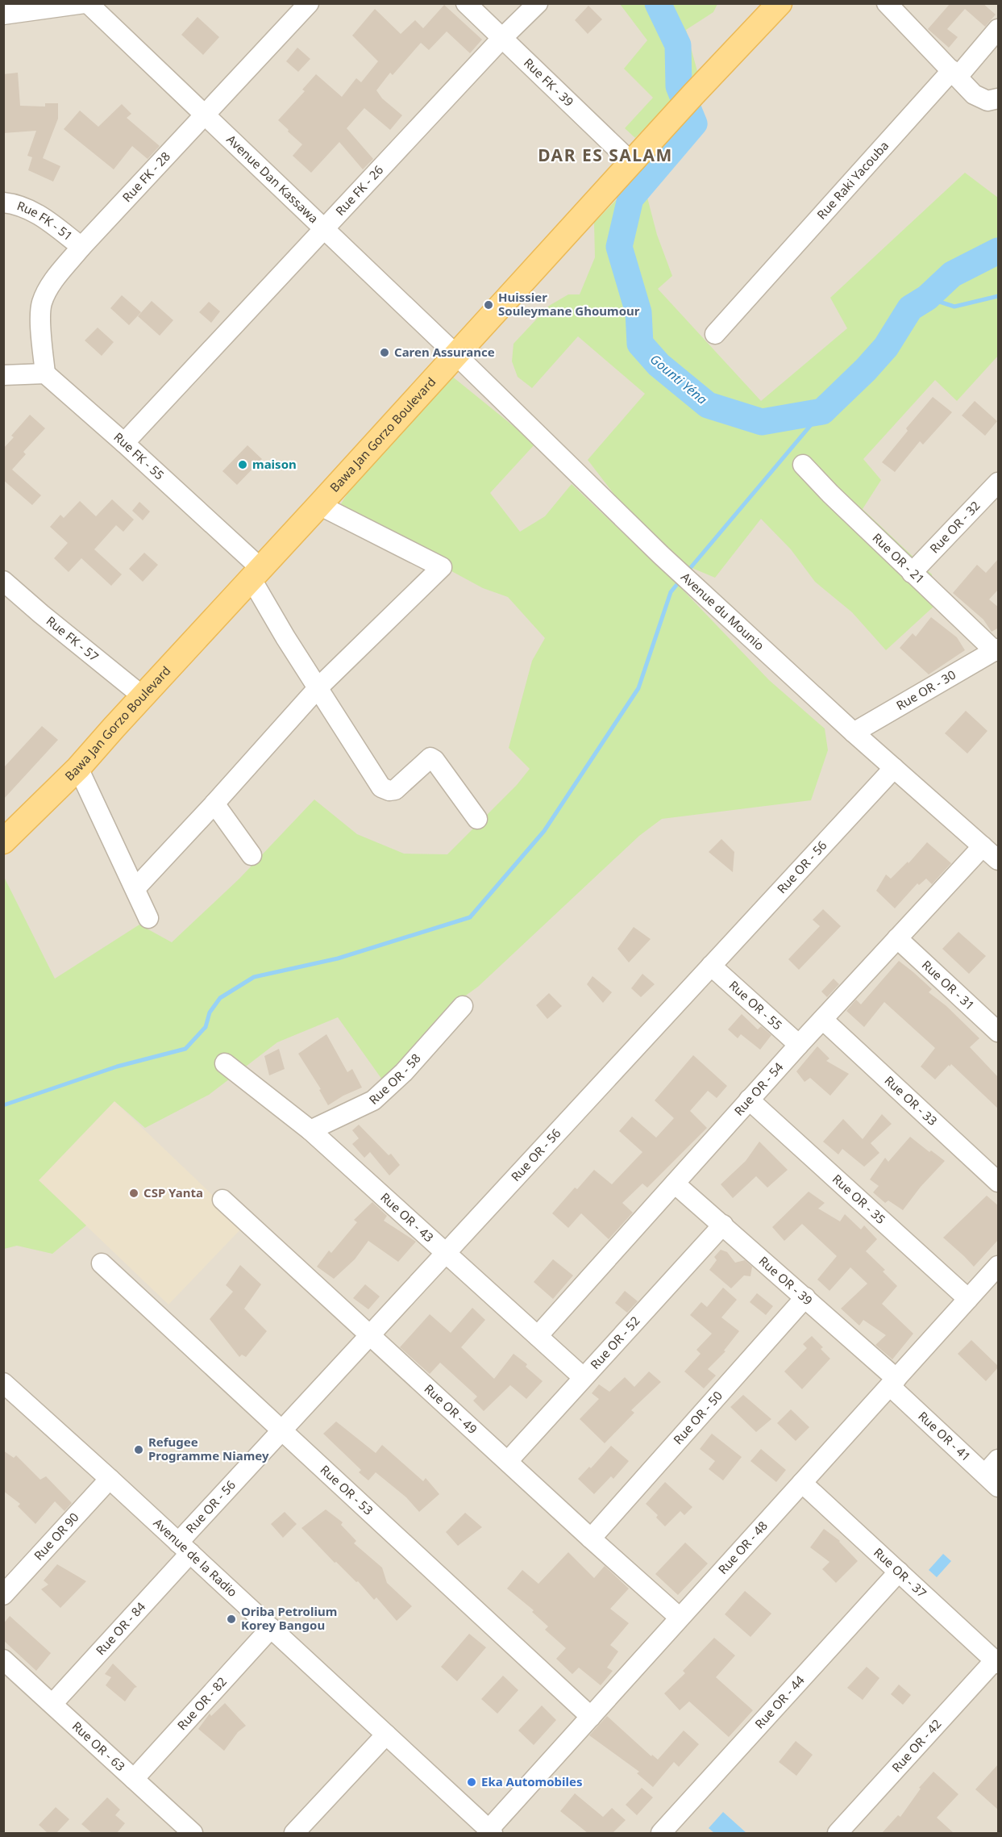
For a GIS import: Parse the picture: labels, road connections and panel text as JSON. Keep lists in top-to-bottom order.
{
  "streets": {
    "main road": ["Bawa Jan Gorzo Boulevard"],
    "street": [
      "Rue FK - 39",
      "Rue FK - 28",
      "Avenue Dan Kassawa",
      "Rue Raki Yacouba",
      "Rue FK - 26",
      "Rue FK - 51",
      "Rue FK - 55",
      "Rue OR - 32",
      "Rue OR - 21",
      "Avenue du Mounio",
      "Rue FK - 57",
      "Rue OR - 30",
      "Rue OR - 56",
      "Rue OR - 31",
      "Rue OR - 55",
      "Rue OR - 58",
      "Rue OR - 54",
      "Rue OR - 33",
      "Rue OR - 35",
      "Rue OR - 43",
      "Rue OR - 39",
      "Rue OR - 52",
      "Rue OR - 49",
      "Rue OR - 50",
      "Rue OR - 41",
      "Rue OR - 53",
      "Rue OR 90",
      "Rue OR - 48",
      "Avenue de la Radio",
      "Rue OR - 37",
      "Rue OR - 84",
      "Rue OR - 44",
      "Rue OR - 82",
      "Rue OR - 63",
      "Rue OR - 42"
    ]
  },
  "crossings": [
    ["Rue FK - 39", "Rue FK - 26"],
    ["Rue FK - 39", "Bawa Jan Gorzo Boulevard"],
    ["Rue FK - 28", "Avenue Dan Kassawa"],
    ["Rue FK - 28", "Rue FK - 51"],
    ["Rue FK - 28", "Rue FK - 55"],
    ["Avenue Dan Kassawa", "Rue FK - 26"],
    ["Avenue Dan Kassawa", "Bawa Jan Gorzo Boulevard"],
    ["Avenue Dan Kassawa", "Avenue du Mounio"],
    ["Rue FK - 26", "Rue FK - 55"],
    ["Bawa Jan Gorzo Boulevard", "Rue FK - 55"],
    ["Bawa Jan Gorzo Boulevard", "Avenue du Mounio"],
    ["Bawa Jan Gorzo Boulevard", "Rue FK - 57"],
    ["Rue OR - 32", "Rue OR - 21"],
    ["Rue OR - 21", "Rue OR - 30"],
    ["Avenue du Mounio", "Rue OR - 30"],
    ["Avenue du Mounio", "Rue OR - 56"],
    ["Avenue du Mounio", "Rue OR - 54"],
    ["Rue OR - 56", "Rue OR - 55"],
    ["Rue OR - 56", "Rue OR - 43"],
    ["Rue OR - 56", "Rue OR - 49"],
    ["Rue OR - 56", "Rue OR - 53"],
    ["Rue OR - 56", "Avenue de la Radio"],
    ["Rue OR - 56", "Rue OR - 84"],
    ["Rue OR - 31", "Rue OR - 54"],
    ["Rue OR - 55", "Rue OR - 54"],
    ["Rue OR - 58", "Rue OR - 43"],
    ["Rue OR - 54", "Rue OR - 33"],
    ["Rue OR - 54", "Rue OR - 35"],
    ["Rue OR - 54", "Rue OR - 43"],
    ["Rue OR - 54", "Rue OR - 39"],
    ["Rue OR - 35", "Rue OR - 48"],
    ["Rue OR - 43", "Rue OR - 52"],
    ["Rue OR - 39", "Rue OR - 52"],
    ["Rue OR - 39", "Rue OR - 50"],
    ["Rue OR - 39", "Rue OR - 41"],
    ["Rue OR - 39", "Rue OR - 48"],
    ["Rue OR - 52", "Rue OR - 49"],
    ["Rue OR - 49", "Rue OR - 50"],
    ["Rue OR - 49", "Rue OR - 48"],
    ["Rue OR - 41", "Rue OR - 48"],
    ["Rue OR - 53", "Rue OR - 48"],
    ["Rue OR 90", "Avenue de la Radio"],
    ["Rue OR - 48", "Avenue de la Radio"],
    ["Rue OR - 48", "Rue OR - 37"],
    ["Avenue de la Radio", "Rue OR - 84"],
    ["Avenue de la Radio", "Rue OR - 82"],
    ["Rue OR - 37", "Rue OR - 44"],
    ["Rue OR - 37", "Rue OR - 42"],
    ["Rue OR - 84", "Rue OR - 63"],
    ["Rue OR - 82", "Rue OR - 63"]
  ],
  "districts": ["DAR ES SALAM"],
  "water": ["Gounti Yéna"],
  "places": [
    "Huissier Souleymane Ghoumour",
    "Caren Assurance",
    "maison",
    "CSP Yanta",
    "Refugee Programme Niamey",
    "Oriba Petrolium Korey Bangou",
    "Eka Automobiles"
  ]
}
